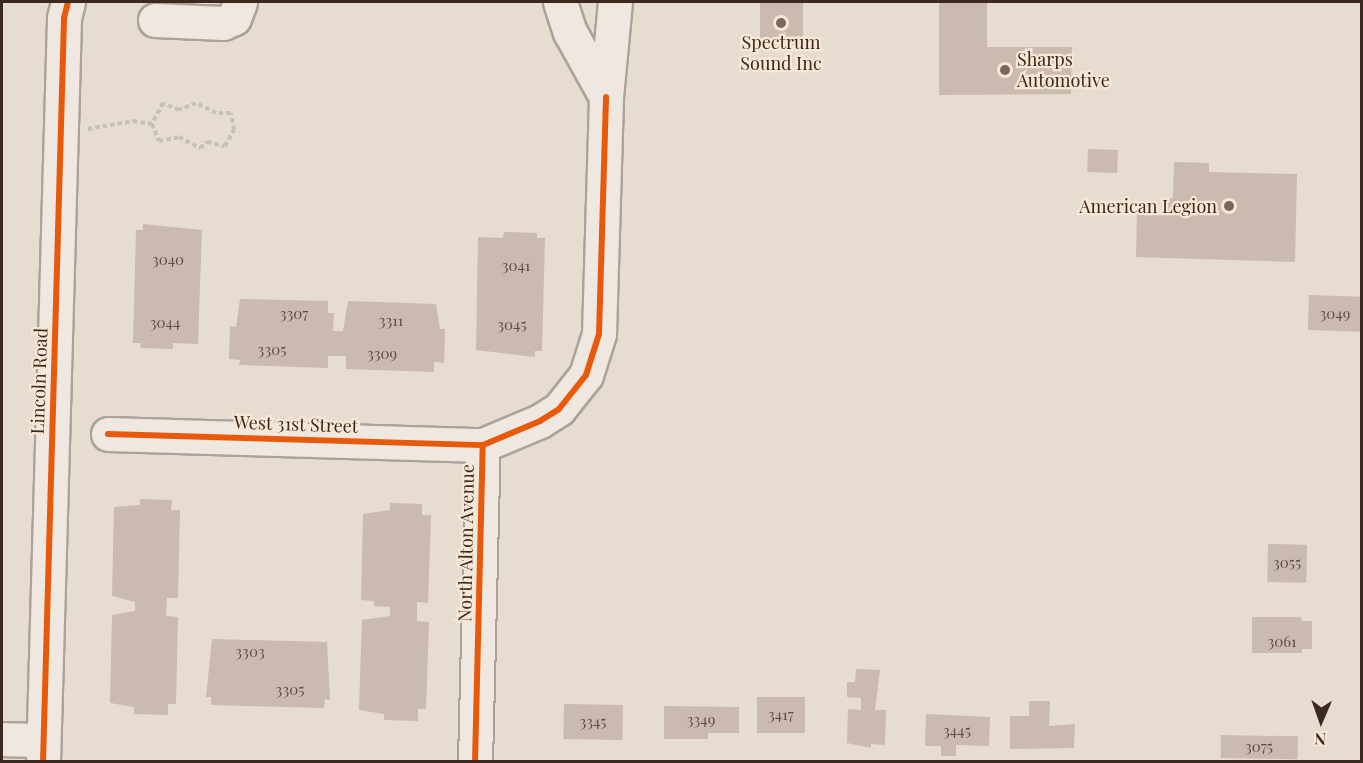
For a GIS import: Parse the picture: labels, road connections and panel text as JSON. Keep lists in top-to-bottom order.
{
  "streets": {
    "street": ["Lincoln Road", "West 31st Street", "North Alton Avenue"]
  },
  "crossings": [
    ["West 31st Street", "North Alton Avenue"]
  ],
  "places": ["Spectrum Sound Inc", "Sharps Automotive", "American Legion"],
  "house_numbers": [
    "3040",
    "3041",
    "3307",
    "3049",
    "3311",
    "3044",
    "3045",
    "3305",
    "3309",
    "3055",
    "3061",
    "3303",
    "3305",
    "3417",
    "3349",
    "3345",
    "3445",
    "3075"
  ],
  "north": "bottom"
}
